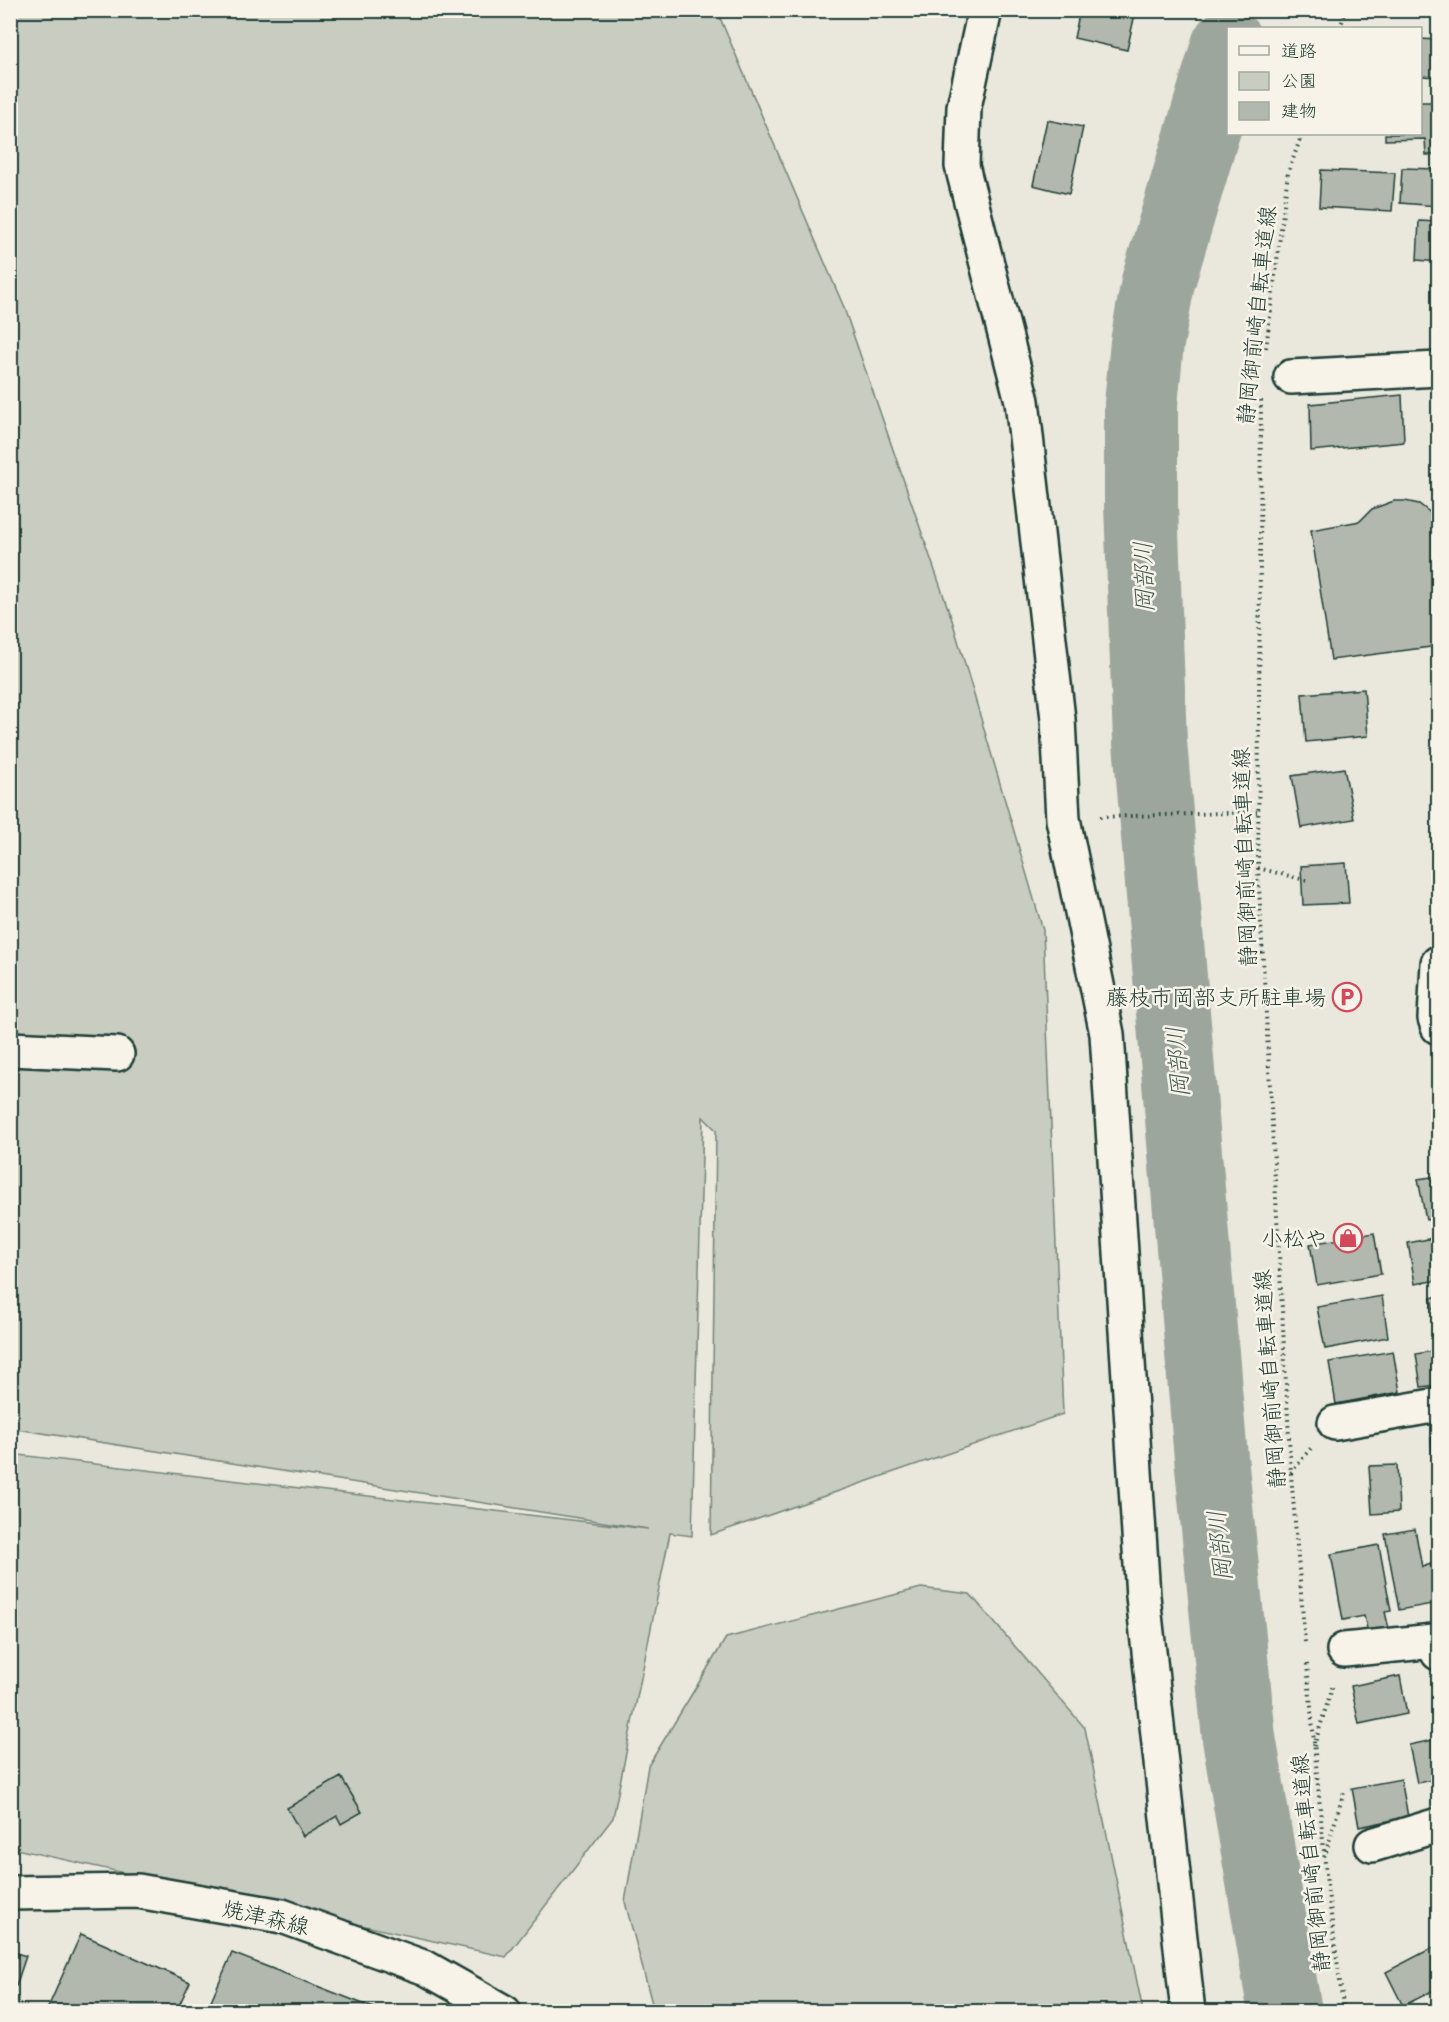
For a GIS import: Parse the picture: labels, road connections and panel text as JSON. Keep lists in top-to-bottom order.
{
  "streets": {
    "street": ["焼津森線"],
    "path": ["静岡御前崎自転車道線"]
  },
  "water": ["岡部川"],
  "places": {
    "parking": ["藤枝市岡部支所駐車場"],
    "shop": ["小松や"]
  },
  "legend": ["道路", "公園", "建物"]
}
